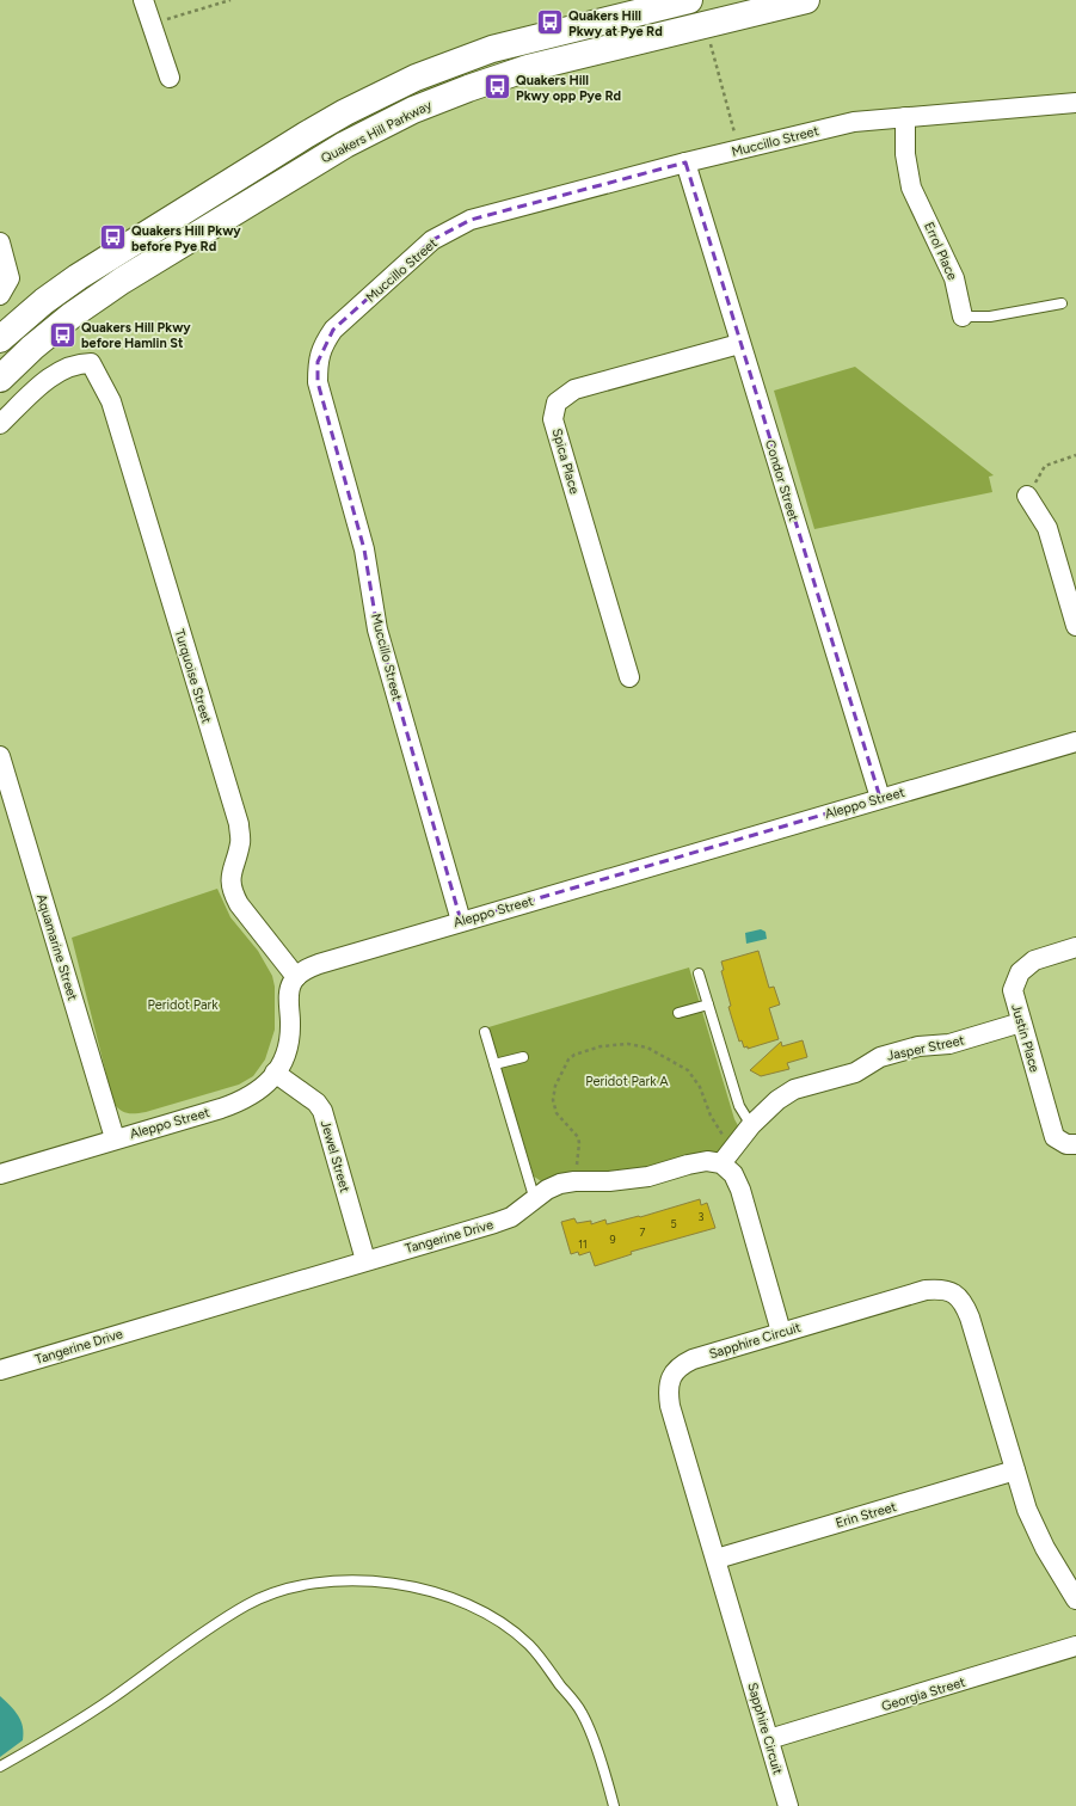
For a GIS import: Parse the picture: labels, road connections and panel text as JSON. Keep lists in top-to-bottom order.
{
  "streets": {
    "main road": ["Quakers Hill Parkway"],
    "street": [
      "Muccillo Street",
      "Errol Place",
      "Spica Place",
      "Condor Street",
      "Turquoise Street",
      "Aleppo Street",
      "Aquamarine Street",
      "Justin Place",
      "Jasper Street",
      "Jewel Street",
      "Tangerine Drive",
      "Sapphire Circuit",
      "Erin Street",
      "Georgia Street"
    ]
  },
  "crossings": [
    ["Muccillo Street", "Errol Place"],
    ["Muccillo Street", "Condor Street"],
    ["Muccillo Street", "Aleppo Street"],
    ["Spica Place", "Condor Street"],
    ["Condor Street", "Aleppo Street"],
    ["Turquoise Street", "Aleppo Street"],
    ["Aleppo Street", "Aquamarine Street"],
    ["Aleppo Street", "Jewel Street"],
    ["Justin Place", "Jasper Street"],
    ["Jasper Street", "Tangerine Drive"],
    ["Jewel Street", "Tangerine Drive"],
    ["Sapphire Circuit", "Erin Street"],
    ["Sapphire Circuit", "Georgia Street"]
  ],
  "parks": ["Peridot Park", "Peridot Park A"],
  "places": {
    "bus stop": [
      "Quakers Hill Pkwy at Pye Rd",
      "Quakers Hill Pkwy opp Pye Rd",
      "Quakers Hill Pkwy before Pye Rd",
      "Quakers Hill Pkwy before Hamlin St"
    ]
  },
  "house_numbers": [
    "3",
    "5",
    "7",
    "9",
    "11"
  ]
}
